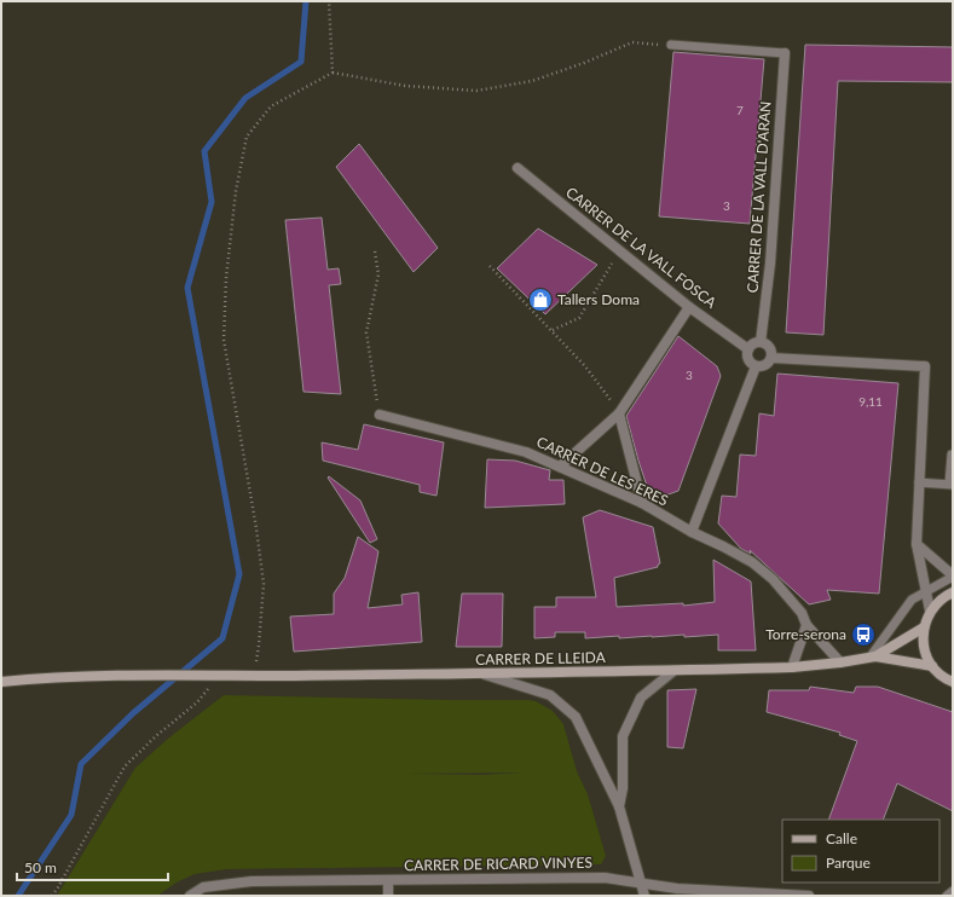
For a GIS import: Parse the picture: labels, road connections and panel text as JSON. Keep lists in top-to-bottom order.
{
  "streets": {
    "main road": ["CARRER DE LLEIDA"],
    "street": [
      "CARRER DE LA VALL D'ARAN",
      "CARRER DE LA VALL FOSCA",
      "CARRER DE LES ERES",
      "CARRER DE RICARD VINYES"
    ]
  },
  "crossings": [
    ["CARRER DE LA VALL D'ARAN", "CARRER DE LA VALL FOSCA"],
    ["CARRER DE LES ERES", "CARRER DE LLEIDA"]
  ],
  "places": {
    "shop": ["Tallers Doma"],
    "bus stop": ["Torre-serona"]
  },
  "house_numbers": [
    "7",
    "3",
    "3",
    "9,11"
  ],
  "legend": ["Calle", "Parque"],
  "scale_bar": "50 m"
}
